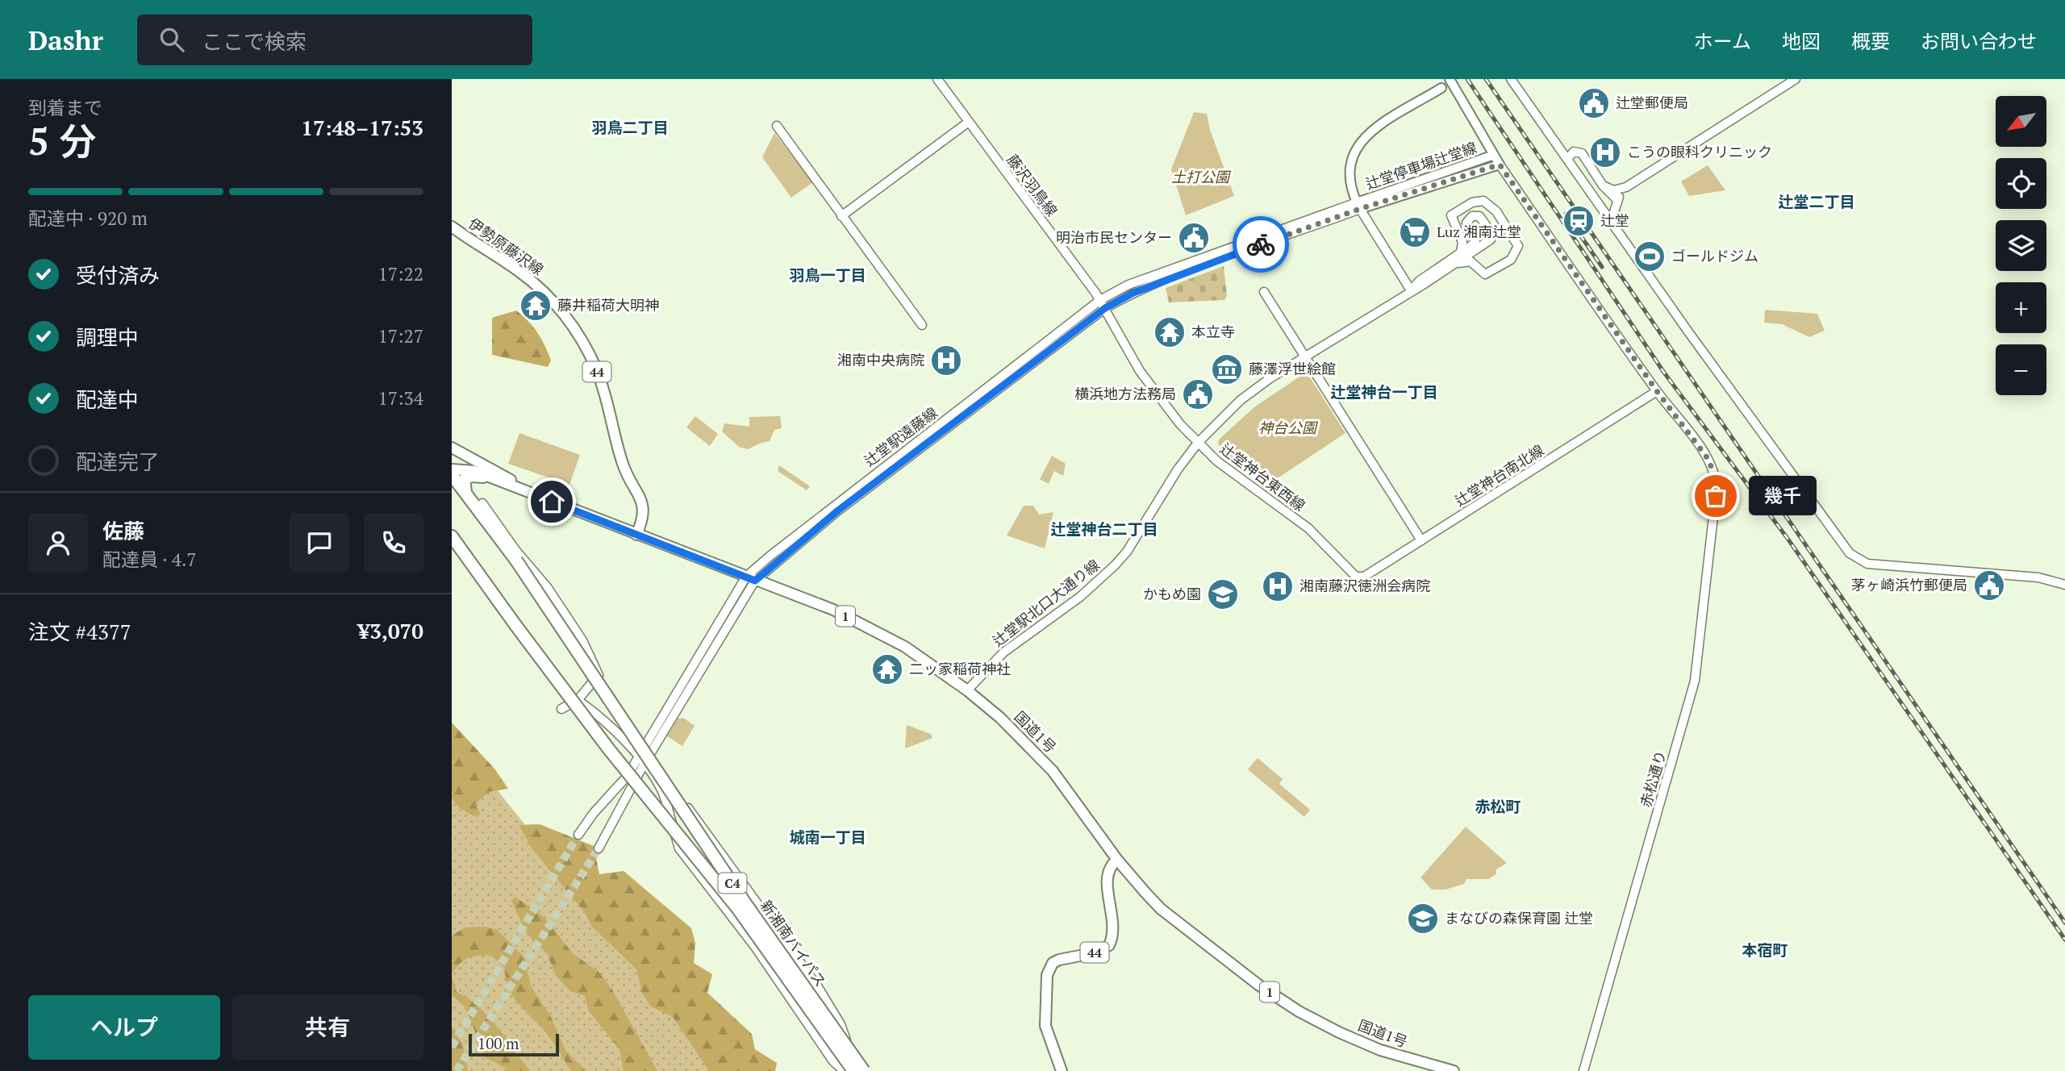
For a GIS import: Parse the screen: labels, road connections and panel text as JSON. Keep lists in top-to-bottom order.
{
  "streets": {
    "highway": ["C4", "新湘南バイパス"],
    "main road": [
      "辻堂停車場辻堂線",
      "伊勢原藤沢線",
      "44",
      "1",
      "国道1号"
    ],
    "street": [
      "藤沢羽鳥線",
      "辻堂駅遠藤線",
      "辻堂神台南北線",
      "辻堂神台東西線",
      "辻堂駅北口大通り線",
      "赤松通り"
    ]
  },
  "crossings": [
    ["辻堂停車場辻堂線", "辻堂駅遠藤線"],
    ["藤沢羽鳥線", "辻堂駅遠藤線"],
    ["藤沢羽鳥線", "辻堂神台東西線"],
    ["伊勢原藤沢線", "国道1号"],
    ["44", "国道1号"],
    ["辻堂駅遠藤線", "辻堂神台東西線"],
    ["辻堂駅遠藤線", "国道1号"],
    ["辻堂神台南北線", "辻堂神台東西線"],
    ["辻堂神台南北線", "赤松通り"],
    ["辻堂神台東西線", "辻堂駅北口大通り線"],
    ["辻堂駅北口大通り線", "国道1号"],
    ["C4", "新湘南バイパス"]
  ],
  "districts": [
    "羽鳥二丁目",
    "辻堂二丁目",
    "羽鳥一丁目",
    "辻堂神台一丁目",
    "辻堂神台二丁目",
    "赤松町",
    "城南一丁目",
    "本宿町"
  ],
  "parks": ["土打公園", "神台公園"],
  "places": {
    "public building": [
      "辻堂郵便局",
      "明治市民センター",
      "横浜地方法務局",
      "茅ヶ崎浜竹郵便局"
    ],
    "hospital": ["こうの眼科クリニック", "湘南中央病院", "湘南藤沢徳洲会病院"],
    "station": ["辻堂"],
    "supermarket": ["Luz 湘南辻堂"],
    "sports": ["ゴールドジム"],
    "temple": ["藤井稲荷大明神", "本立寺", "二ッ家稲荷神社"],
    "museum": ["藤澤浮世絵館"],
    "other": ["幾千"],
    "school or university": ["かもめ園", "まなびの森保育園 辻堂"]
  },
  "scale_bar": "100 m",
  "north": "bottom left",
  "page": {
    "header": "Dashr",
    "search": "ここで検索",
    "nav": [
      "ホーム",
      "地図",
      "概要",
      "お問い合わせ"
    ],
    "heading": ["5 分", "到着まで", "17:48–17:53"],
    "panel": [
      "佐藤",
      "配達員 · 4.7",
      "注文 #4377",
      "¥3,070"
    ],
    "map_buttons": ["+", "−"],
    "bar": "配達中 · 920 m",
    "list": [
      ["受付済み", "17:22"],
      ["調理中", "17:27"],
      ["配達中", "17:34"],
      "配達完了"
    ],
    "bubble": "幾千",
    "buttons": ["ヘルプ", "共有"],
    "scale": "100 m"
  }
}
